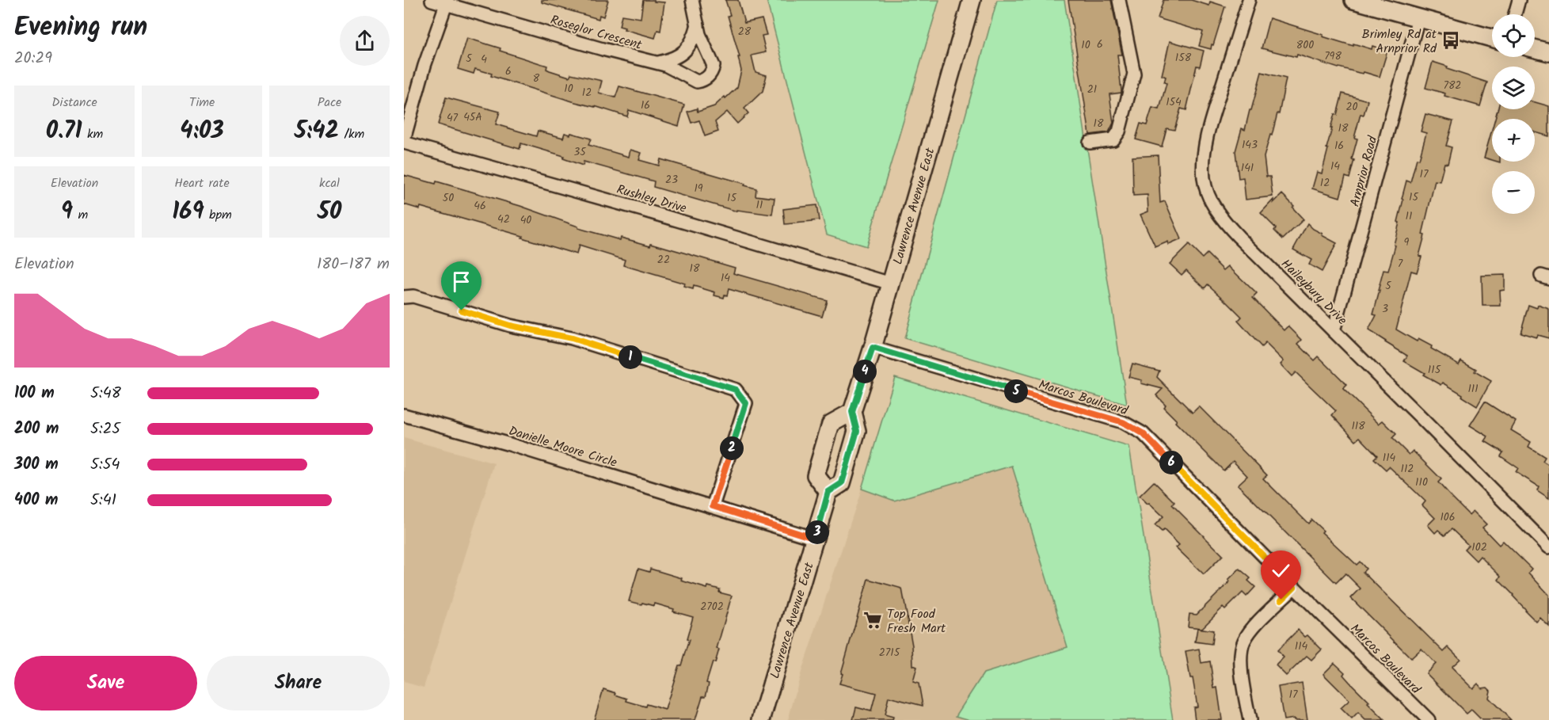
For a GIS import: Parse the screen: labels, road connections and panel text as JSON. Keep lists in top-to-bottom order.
{
  "streets": {
    "main road": ["Lawrence Avenue East"],
    "street": [
      "Roseglor Crescent",
      "Arnprior Road",
      "Rushley Drive",
      "Haileybury Drive",
      "Marcos Boulevard",
      "Danielle Moore Circle"
    ]
  },
  "crossings": [
    ["Arnprior Road", "Haileybury Drive"],
    ["Rushley Drive", "Lawrence Avenue East"],
    ["Lawrence Avenue East", "Marcos Boulevard"],
    ["Lawrence Avenue East", "Danielle Moore Circle"]
  ],
  "places": {
    "bus stop": ["Brimley Rd at Arnprior Rd"],
    "supermarket": ["Top Food Fresh Mart"]
  },
  "house_numbers": [
    "28",
    "6",
    "10",
    "800",
    "798",
    "158",
    "5",
    "4",
    "6",
    "8",
    "782",
    "10",
    "21",
    "12",
    "154",
    "16",
    "20",
    "45A",
    "47",
    "18",
    "18",
    "143",
    "16",
    "35",
    "14",
    "141",
    "17",
    "23",
    "12",
    "19",
    "15",
    "50",
    "15",
    "11",
    "46",
    "11",
    "42",
    "40",
    "9",
    "22",
    "7",
    "18",
    "14",
    "5",
    "3",
    "115",
    "111",
    "118",
    "114",
    "112",
    "110",
    "106",
    "102",
    "2702",
    "114",
    "2715",
    "17"
  ],
  "page": {
    "heading": ["Evening run", "20:29"],
    "map_buttons": ["+", "−"],
    "stats": [
      ["Distance", "0.71 km"],
      ["Time", "4:03"],
      ["Pace", "5:42 /km"],
      ["Elevation", "9 m"],
      ["Heart rate", "169 bpm"],
      ["kcal", "50"]
    ],
    "chart": ["Elevation", "180–187 m"],
    "pins": [
      "1",
      "4",
      "5",
      "2",
      "6",
      "3"
    ],
    "list": [
      {
        "name": "100 m",
        "note": "5:48"
      },
      {
        "name": "200 m",
        "note": "5:25"
      },
      {
        "name": "300 m",
        "note": "5:54"
      },
      {
        "name": "400 m",
        "note": "5:41"
      }
    ],
    "buttons": ["Save", "Share"]
  }
}
